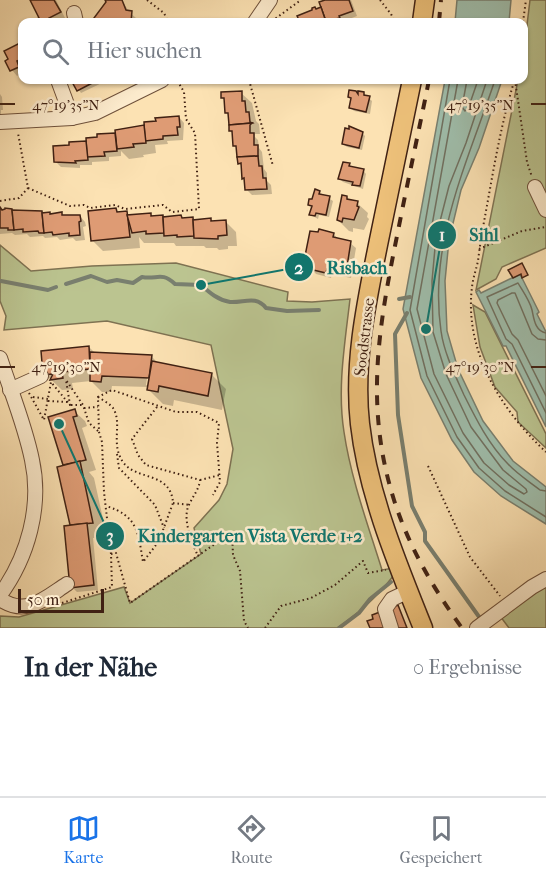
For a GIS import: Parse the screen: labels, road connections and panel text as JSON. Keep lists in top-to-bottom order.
{
  "streets": {
    "main road": ["Soodstrasse"]
  },
  "places": ["Risbach", "Sihl", "Kindergarten Vista Verde 1+2"],
  "scale_bar": "50 m",
  "page": {
    "search": "Hier suchen",
    "scale": "50 m",
    "heading": ["In der Nähe", "0 Ergebnisse"],
    "nav": ["Karte", "Route", "Gespeichert"]
  },
  "coordinates": ["47°19'35\"N", "47°19'30\"N"]
}
